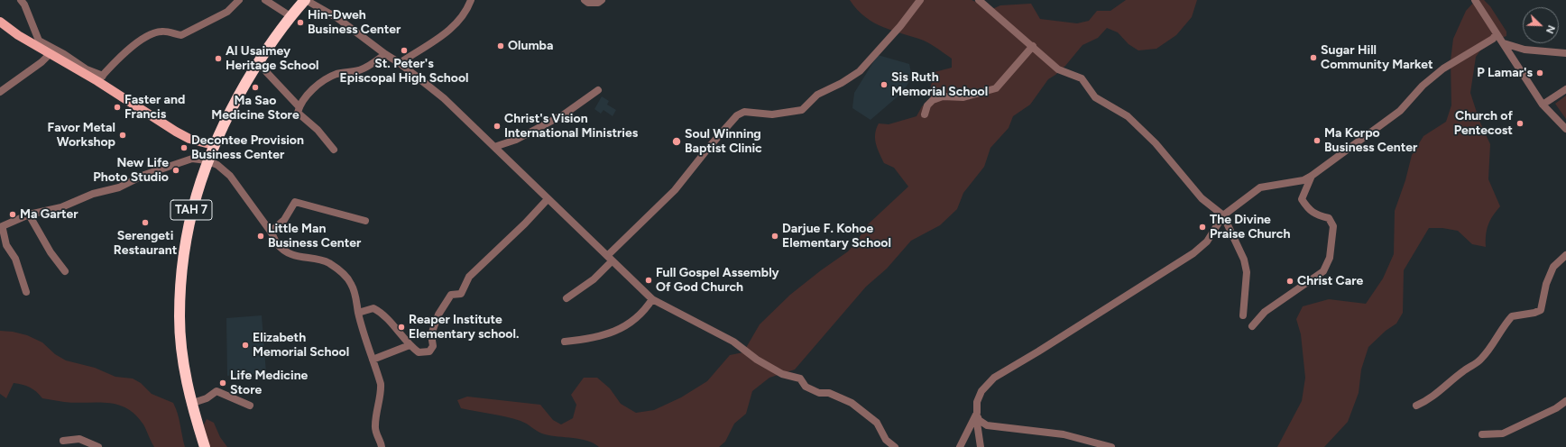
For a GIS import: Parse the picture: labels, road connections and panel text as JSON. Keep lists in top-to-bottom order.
{
  "streets": {
    "highway": ["TAH 7"]
  },
  "places": [
    "Hin-Dweh Business Center",
    "Olumba",
    "St. Peter's Episcopal High School",
    "Sugar Hill Community Market",
    "Al Usaimey Heritage School",
    "P Lamar's",
    "Sis Ruth Memorial School",
    "Ma Sao Medicine Store",
    "Faster and Francis",
    "Church of Pentecost",
    "Christ's Vision International Ministries",
    "Favor Metal Workshop",
    "Ma Korpo Business Center",
    "Soul Winning Baptist Clinic",
    "Decontee Provision Business Center",
    "New Life Photo Studio",
    "Ma Garter",
    "Serengeti Restaurant",
    "The Divine Praise Church",
    "Little Man Business Center",
    "Darjue F. Kohoe Elementary School",
    "Full Gospel Assembly Of God Church",
    "Christ Care",
    "Reaper Institute Elementary school.",
    "Elizabeth Memorial School",
    "Life Medicine Store"
  ],
  "north": "bottom right"
}
